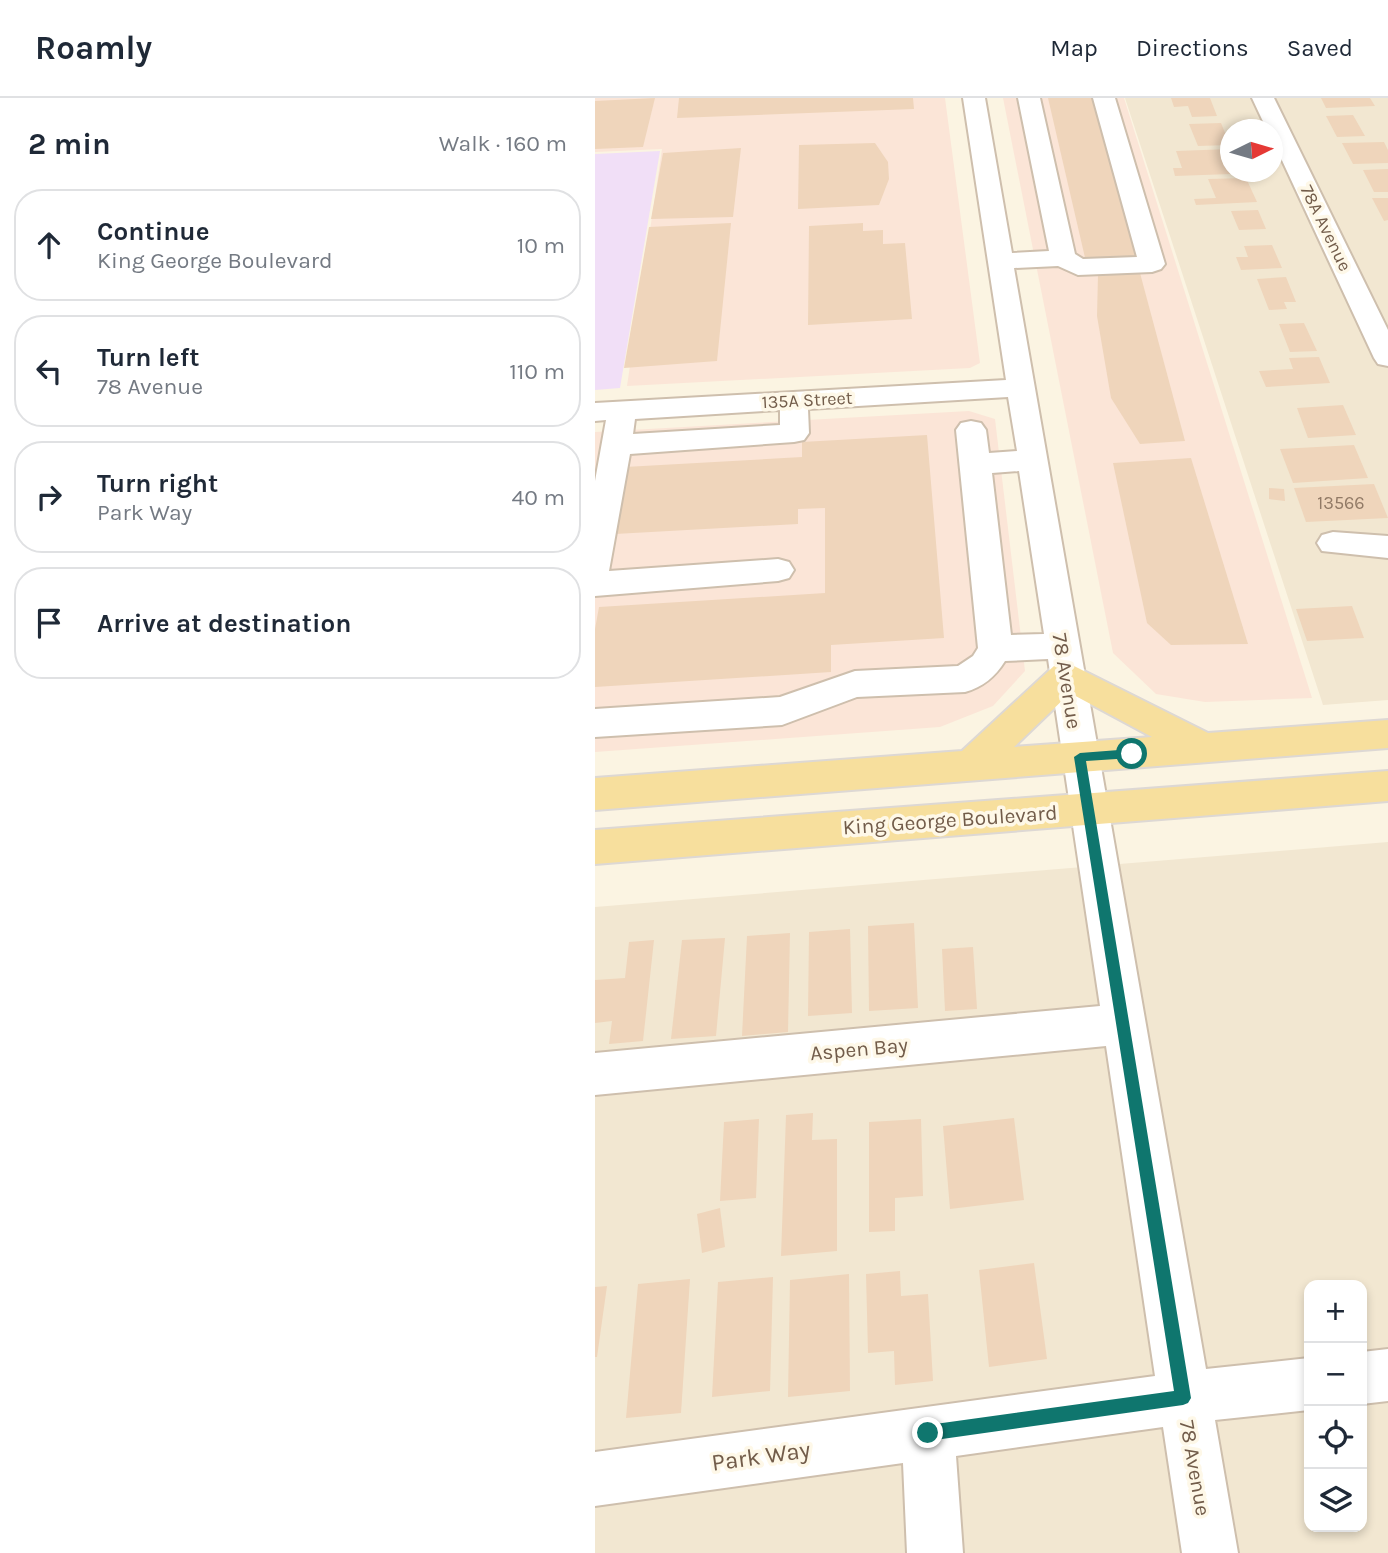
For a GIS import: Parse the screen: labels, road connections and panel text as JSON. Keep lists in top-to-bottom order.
{
  "streets": {
    "main road": ["King George Boulevard"],
    "street": [
      "78A Avenue",
      "135A Street",
      "78 Avenue",
      "Aspen Bay",
      "Park Way"
    ]
  },
  "crossings": [
    ["135A Street", "78 Avenue"],
    ["78 Avenue", "King George Boulevard"],
    ["78 Avenue", "Aspen Bay"],
    ["78 Avenue", "Park Way"]
  ],
  "house_numbers": ["13566"],
  "north": "right",
  "page": {
    "header": "Roamly",
    "nav": ["Map", "Directions", "Saved"],
    "heading": ["2 min", "Walk · 160 m"],
    "list": [
      ["Continue", "King George Boulevard", "10 m"],
      ["Turn left", "78 Avenue", "110 m"],
      ["Turn right", "Park Way", "40 m"],
      "Arrive at destination"
    ],
    "map_buttons": ["+", "−"]
  }
}
